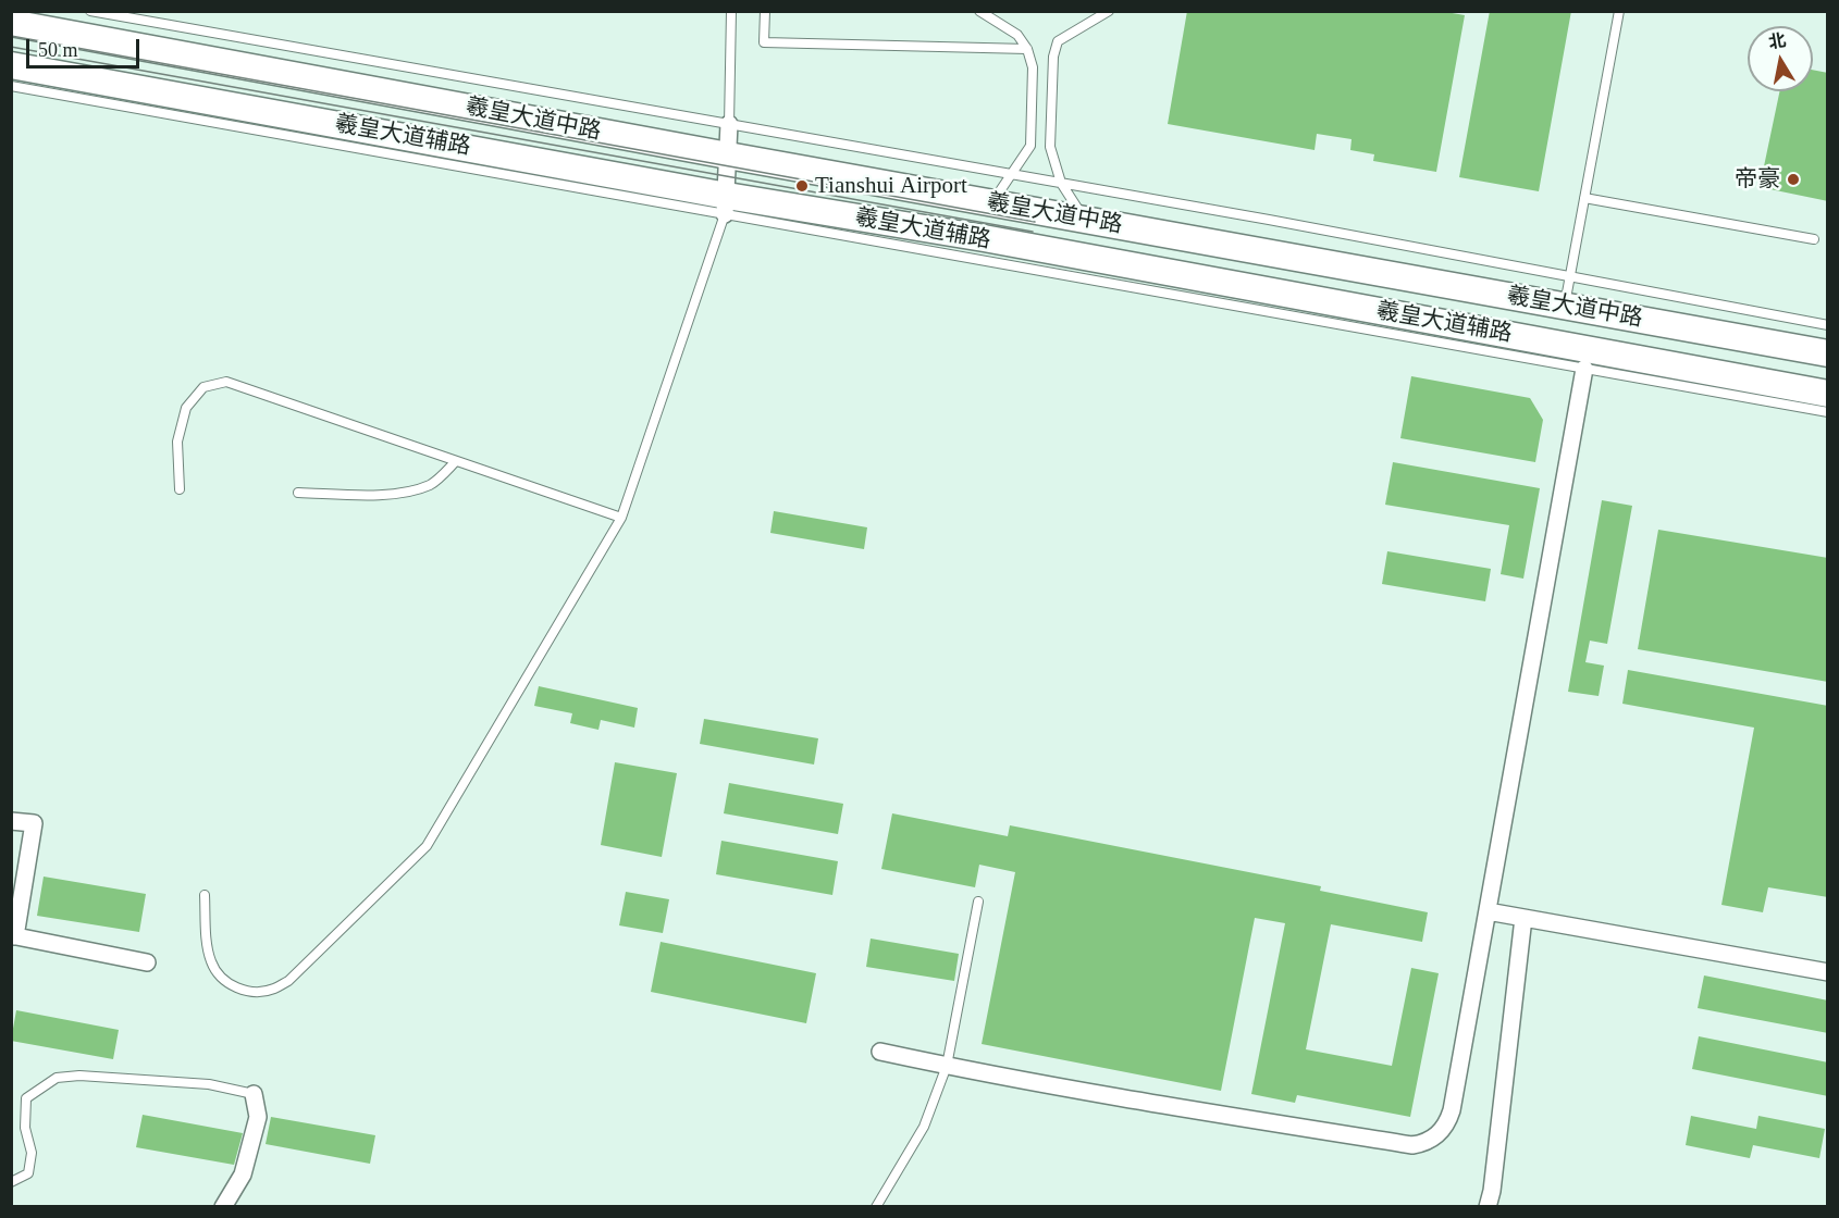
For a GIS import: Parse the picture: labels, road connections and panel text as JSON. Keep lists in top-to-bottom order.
{
  "streets": {
    "main road": ["羲皇大道中路"],
    "lane": ["羲皇大道辅路"]
  },
  "crossings": [
    ["羲皇大道中路", "羲皇大道辅路"]
  ],
  "places": ["帝豪", "Tianshui Airport"],
  "scale_bar": "50 m",
  "north": "top"
}
